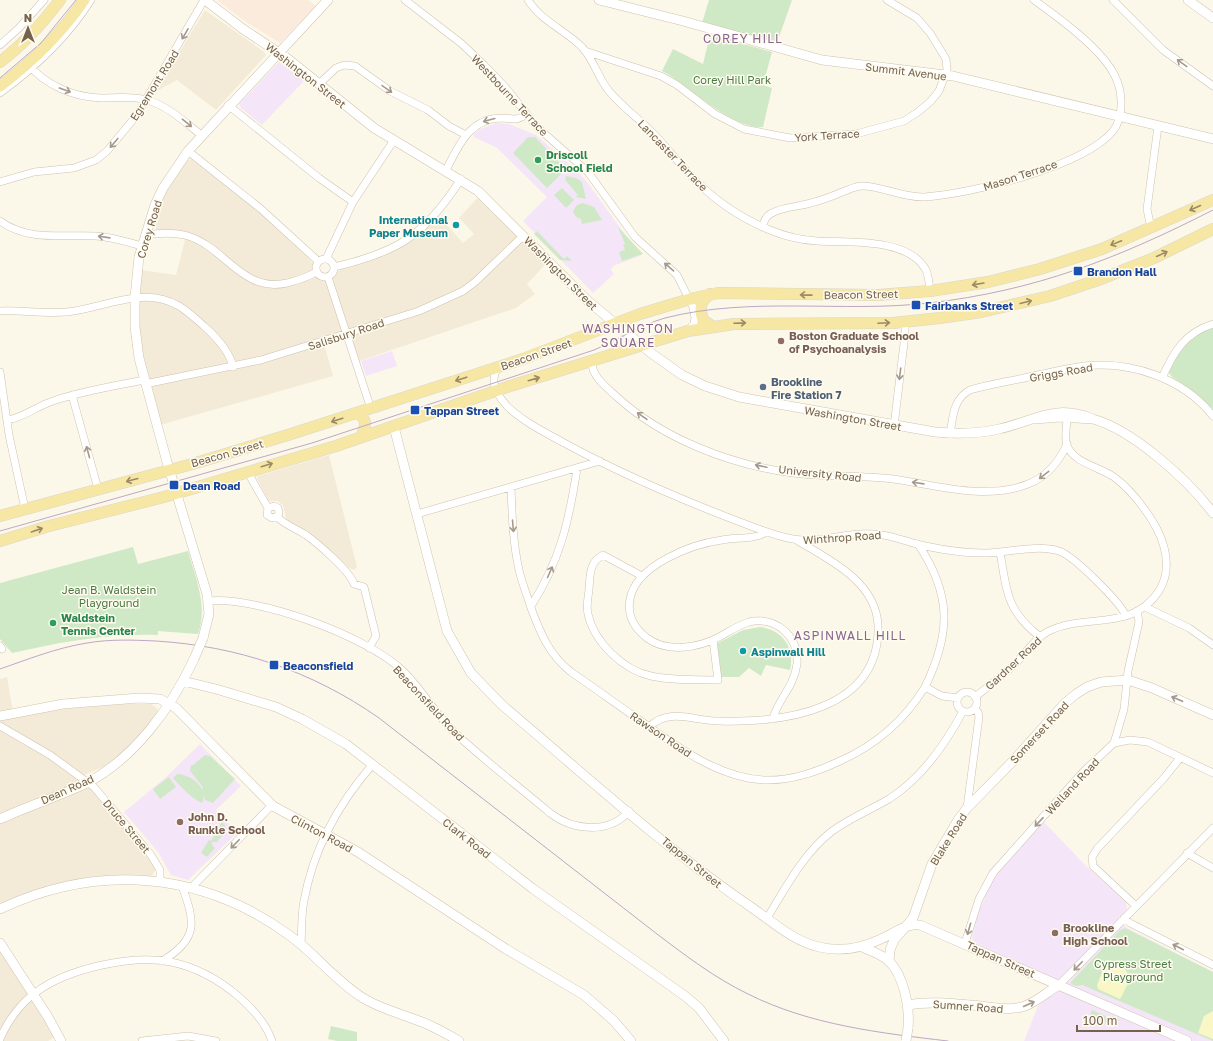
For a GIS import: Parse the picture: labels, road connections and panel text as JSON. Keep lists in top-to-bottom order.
{
  "streets": {
    "main road": ["Beacon Street"],
    "street": [
      "Summit Avenue",
      "Washington Street",
      "Egremont Road",
      "Westbourne Terrace",
      "York Terrace",
      "Lancaster Terrace",
      "Mason Terrace",
      "Corey Road",
      "Salisbury Road",
      "Griggs Road",
      "University Road",
      "Winthrop Road",
      "Gardner Road",
      "Beaconsfield Road",
      "Somerset Road",
      "Rawson Road",
      "Welland Road",
      "Dean Road",
      "Druce Street",
      "Clinton Road",
      "Clark Road",
      "Blake Road",
      "Tappan Street",
      "Sumner Road"
    ]
  },
  "crossings": [
    ["Summit Avenue", "York Terrace"],
    ["Summit Avenue", "Mason Terrace"],
    ["Washington Street", "Egremont Road"],
    ["Washington Street", "Corey Road"],
    ["Washington Street", "Beacon Street"],
    ["Washington Street", "Salisbury Road"],
    ["Washington Street", "Griggs Road"],
    ["Westbourne Terrace", "Beacon Street"],
    ["York Terrace", "Lancaster Terrace"],
    ["Lancaster Terrace", "Mason Terrace"],
    ["Lancaster Terrace", "Beacon Street"],
    ["Corey Road", "Beacon Street"],
    ["Corey Road", "Salisbury Road"],
    ["Corey Road", "Dean Road"],
    ["Beacon Street", "University Road"],
    ["Beacon Street", "Winthrop Road"],
    ["Beacon Street", "Dean Road"],
    ["Beacon Street", "Tappan Street"],
    ["University Road", "Gardner Road"],
    ["Winthrop Road", "Gardner Road"],
    ["Winthrop Road", "Rawson Road"],
    ["Gardner Road", "Blake Road"],
    ["Beaconsfield Road", "Dean Road"],
    ["Beaconsfield Road", "Tappan Street"],
    ["Somerset Road", "Blake Road"],
    ["Welland Road", "Tappan Street"],
    ["Dean Road", "Druce Street"],
    ["Dean Road", "Clinton Road"],
    ["Dean Road", "Clark Road"],
    ["Blake Road", "Tappan Street"],
    ["Tappan Street", "Sumner Road"]
  ],
  "one_way": [
    "Egremont Road",
    "Westbourne Terrace",
    "University Road",
    "Welland Road",
    "Sumner Road"
  ],
  "districts": ["COREY HILL", "WASHINGTON SQUARE", "ASPINWALL HILL"],
  "parks": ["Corey Hill Park", "Jean B. Waldstein Playground", "Cypress Street Playground"],
  "places": {
    "other": [
      "Driscoll School Field",
      "International Paper Museum",
      "Boston Graduate School of Psychoanalysis",
      "Brookline Fire Station 7",
      "Waldstein Tennis Center",
      "Aspinwall Hill",
      "John D. Runkle School",
      "Brookline High School"
    ],
    "transit": [
      "Brandon Hall",
      "Fairbanks Street",
      "Tappan Street",
      "Dean Road",
      "Beaconsfield"
    ]
  },
  "scale_bar": "100 m",
  "north": "top"
}
